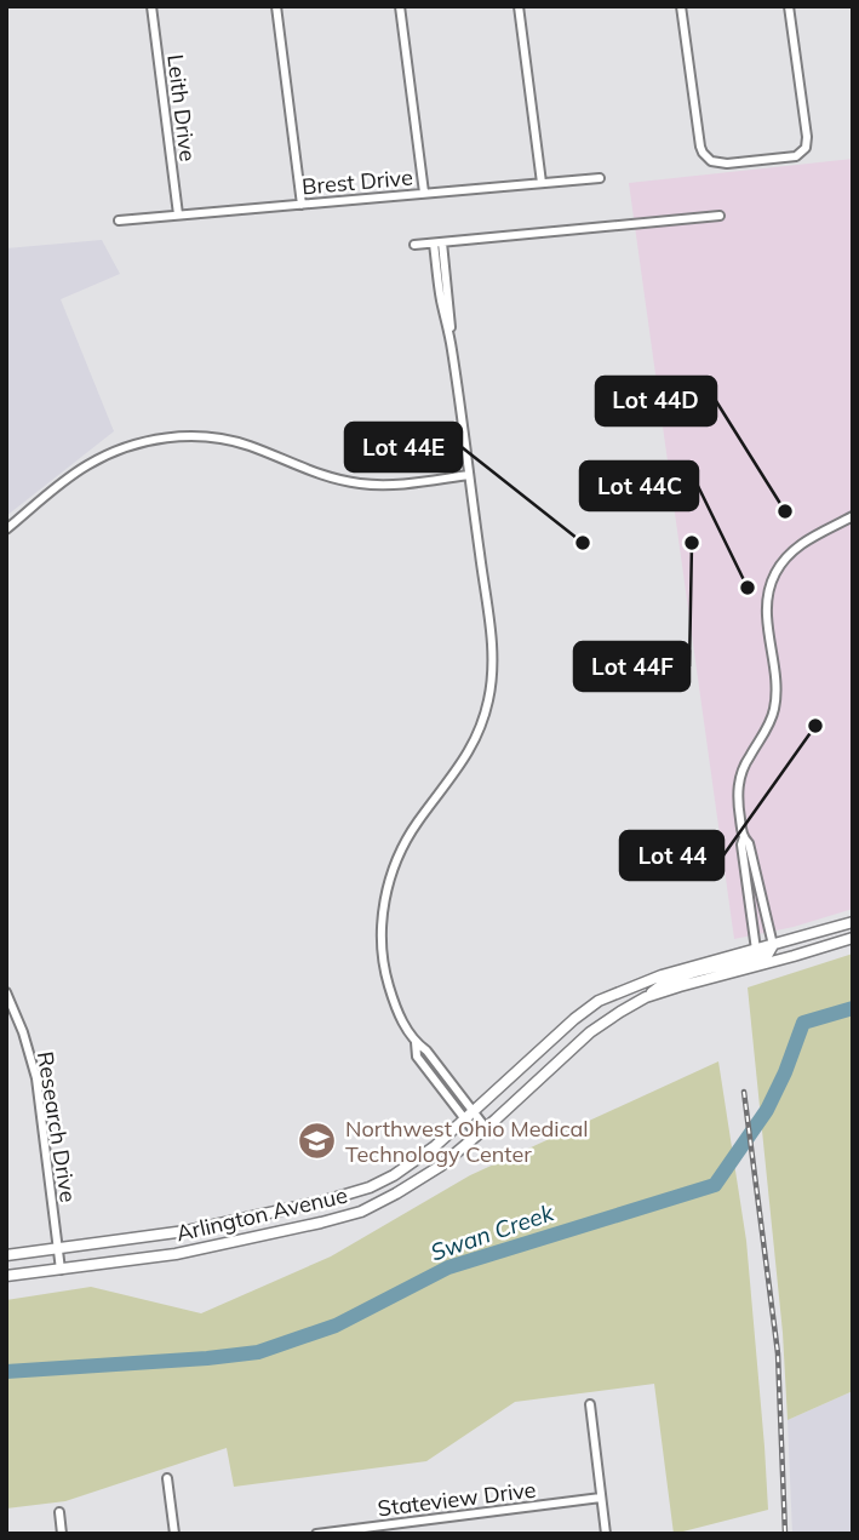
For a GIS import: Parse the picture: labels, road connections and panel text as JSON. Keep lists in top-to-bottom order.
{
  "streets": {
    "street": [
      "Leith Drive",
      "Brest Drive",
      "Research Drive",
      "Arlington Avenue",
      "Stateview Drive"
    ]
  },
  "crossings": [
    ["Leith Drive", "Brest Drive"],
    ["Research Drive", "Arlington Avenue"]
  ],
  "water": ["Swan Creek"],
  "places": {
    "other": [
      "Lot 44D",
      "Lot 44E",
      "Lot 44F",
      "Lot 44C",
      "Lot 44"
    ],
    "school or university": ["Northwest Ohio Medical Technology Center"]
  }
}
